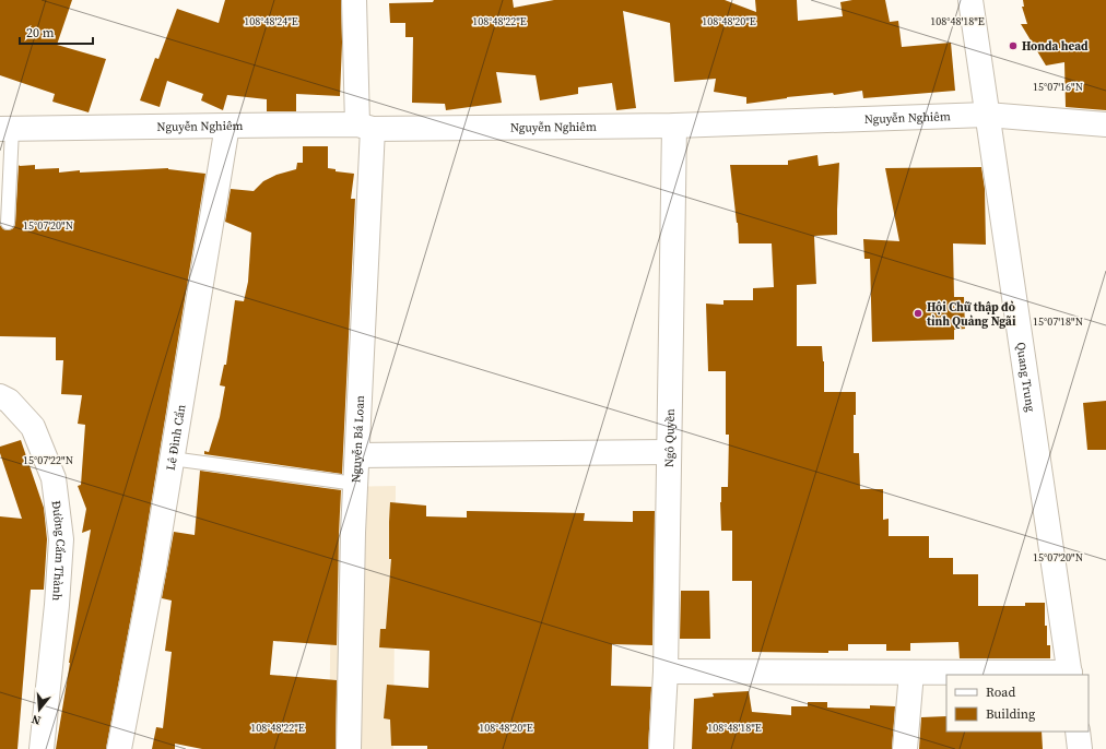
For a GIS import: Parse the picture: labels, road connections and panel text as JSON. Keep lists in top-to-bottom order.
{
  "streets": {
    "street": [
      "Nguyễn Nghiêm",
      "Quang Trung",
      "Lê Đình Cẩn",
      "Ngô Quyền",
      "Nguyễn Bá Loan",
      "Đường Cẩm Thành"
    ]
  },
  "crossings": [
    ["Nguyễn Nghiêm", "Quang Trung"],
    ["Nguyễn Nghiêm", "Lê Đình Cẩn"],
    ["Nguyễn Nghiêm", "Ngô Quyền"],
    ["Nguyễn Nghiêm", "Nguyễn Bá Loan"]
  ],
  "places": ["Honda head", "Hội Chữ thập đỏ tỉnh Quảng Ngãi"],
  "legend": ["Road", "Building"],
  "scale_bar": "20 m",
  "north": "bottom",
  "coordinates": [
    "108°48'24\"E",
    "108°48'22\"E",
    "108°48'20\"E",
    "108°48'18\"E",
    "15°07'16\"N",
    "15°07'20\"N",
    "15°07'18\"N",
    "15°07'22\"N"
  ]
}
